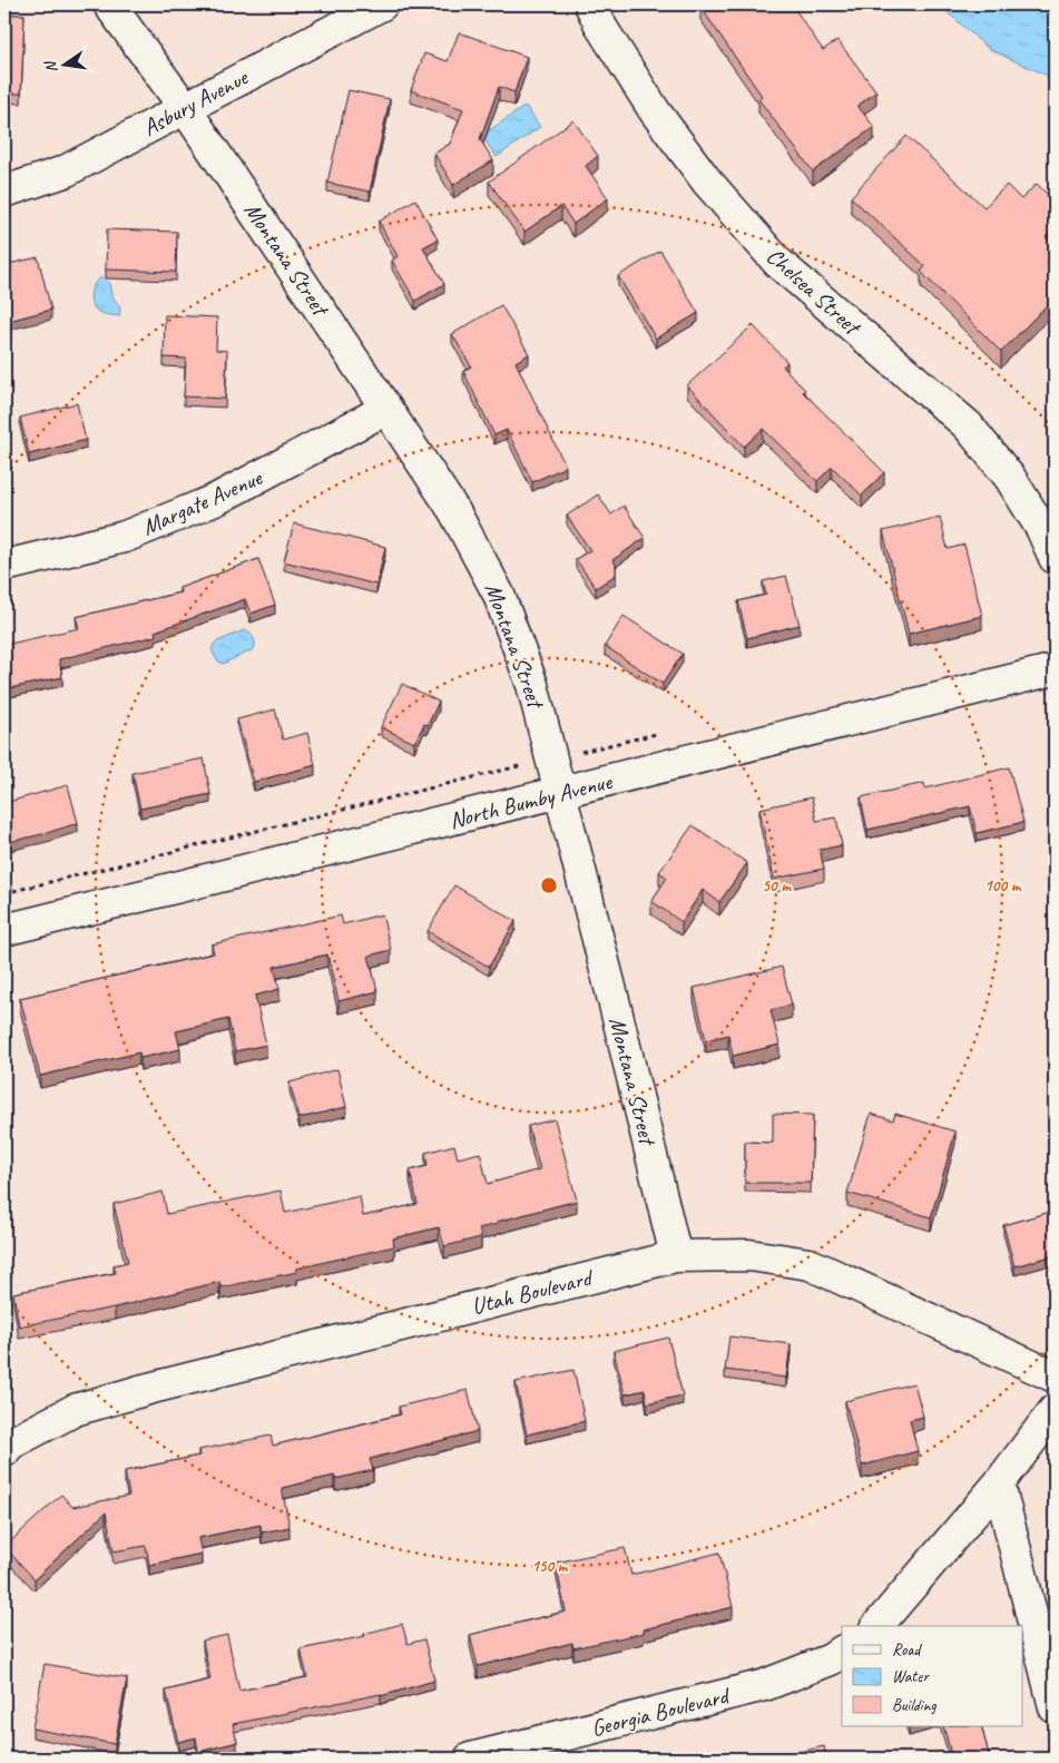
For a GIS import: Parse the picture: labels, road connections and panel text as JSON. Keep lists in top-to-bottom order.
{
  "streets": {
    "street": [
      "Asbury Avenue",
      "Montana Street",
      "Chelsea Street",
      "Margate Avenue",
      "North Bumby Avenue",
      "Utah Boulevard",
      "Georgia Boulevard"
    ]
  },
  "crossings": [
    ["Asbury Avenue", "Montana Street"],
    ["Montana Street", "Margate Avenue"],
    ["Montana Street", "North Bumby Avenue"],
    ["Montana Street", "Utah Boulevard"]
  ],
  "legend": ["Road", "Water", "Building"],
  "north": "left",
  "rings": ["50 m", "100 m", "150 m"]
}
